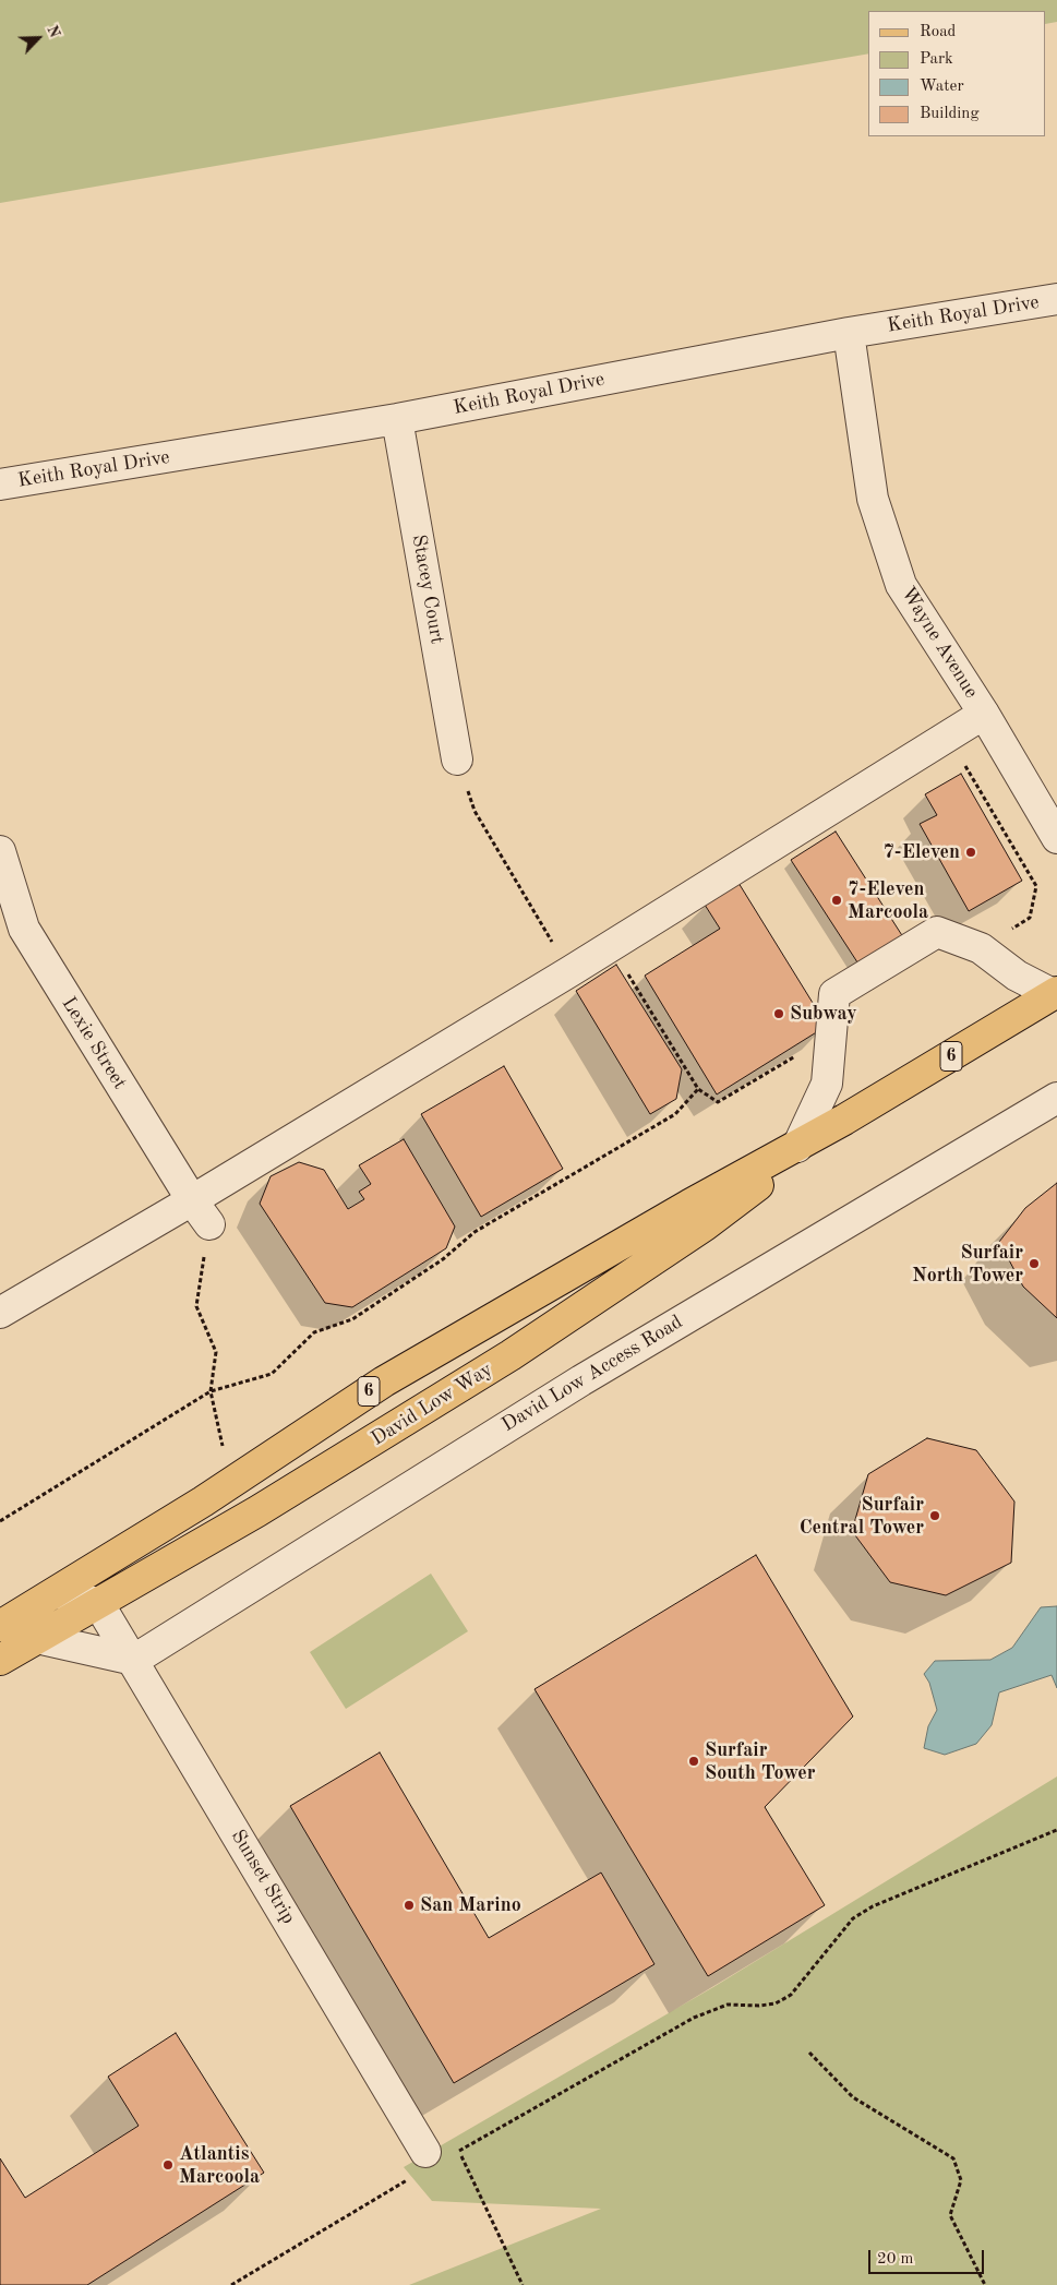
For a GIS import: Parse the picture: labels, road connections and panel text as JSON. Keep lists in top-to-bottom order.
{
  "streets": {
    "main road": ["6", "David Low Way"],
    "street": [
      "Keith Royal Drive",
      "Stacey Court",
      "Wayne Avenue",
      "Lexie Street",
      "David Low Access Road",
      "Sunset Strip"
    ]
  },
  "crossings": [
    ["Keith Royal Drive", "Stacey Court"],
    ["Keith Royal Drive", "Wayne Avenue"],
    ["David Low Access Road", "Sunset Strip"],
    ["David Low Way", "Sunset Strip"]
  ],
  "places": [
    "7-Eleven",
    "7-Eleven Marcoola",
    "Subway",
    "Surfair North Tower",
    "Surfair Central Tower",
    "Surfair South Tower",
    "San Marino",
    "Atlantis Marcoola"
  ],
  "legend": [
    "Road",
    "Park",
    "Water",
    "Building"
  ],
  "scale_bar": "20 m",
  "north": "top right"
}
